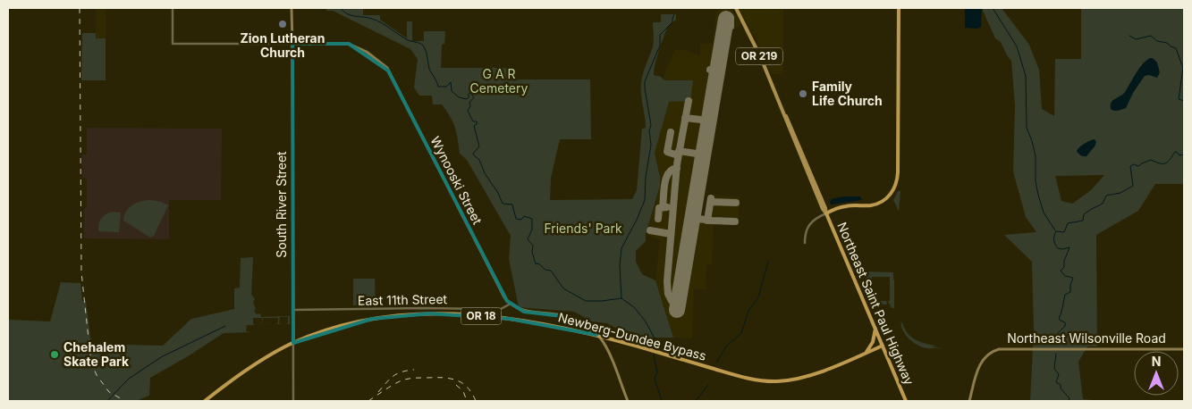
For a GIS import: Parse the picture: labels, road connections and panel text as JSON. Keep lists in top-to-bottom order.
{
  "streets": {
    "highway": [
      "OR 219",
      "Northeast Saint Paul Highway",
      "OR 18",
      "Newberg-Dundee Bypass"
    ],
    "main road": ["Wynooski Street", "South River Street", "Northeast Wilsonville Road"],
    "street": ["East 11th Street"]
  },
  "crossings": [
    ["Wynooski Street", "South River Street"],
    ["Wynooski Street", "East 11th Street"],
    ["South River Street", "East 11th Street"],
    ["Northeast Saint Paul Highway", "Newberg-Dundee Bypass"]
  ],
  "parks": ["G A R Cemetery", "Friends' Park"],
  "places": ["Zion Lutheran Church", "Family Life Church", "Chehalem Skate Park"],
  "north": "top"
}
